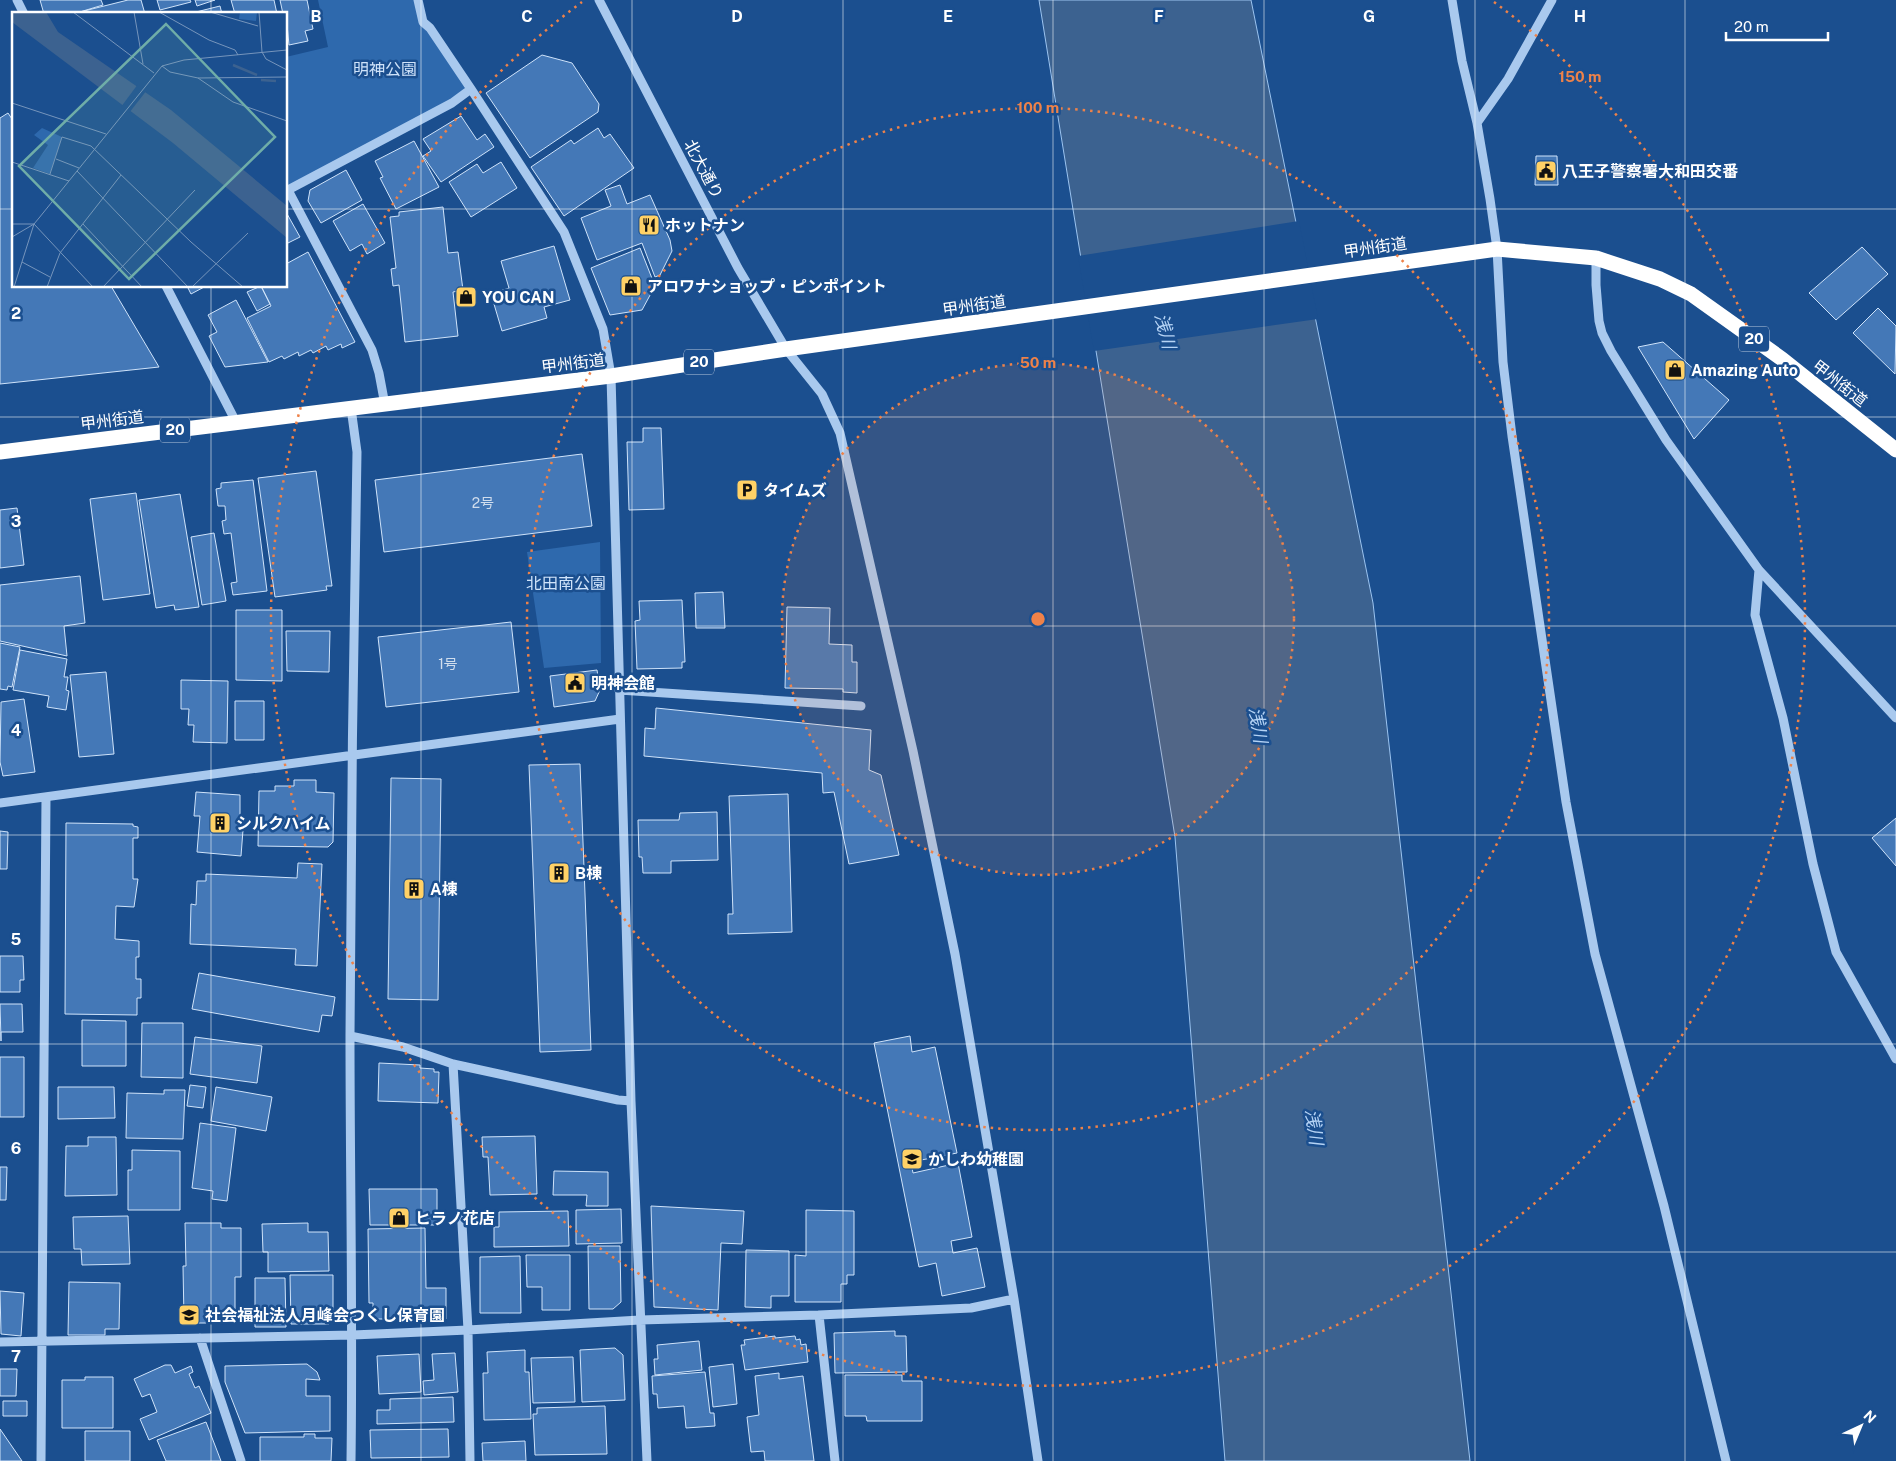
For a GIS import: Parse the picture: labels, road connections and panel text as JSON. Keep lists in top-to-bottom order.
{
  "streets": {
    "highway": ["甲州街道", "20"],
    "street": ["北大通り"]
  },
  "crossings": [
    ["北大通り", "甲州街道"]
  ],
  "water": ["浅川"],
  "parks": ["明神公園", "北田南公園"],
  "places": {
    "public building": ["八王子警察署大和田交番", "明神会館"],
    "restaurant": ["ホットナン"],
    "shop": [
      "アロワナショップ・ピンポイント",
      "YOU CAN",
      "Amazing Auto",
      "ヒラノ花店"
    ],
    "parking": ["タイムズ"],
    "building": ["シルクハイム", "B棟", "A棟"],
    "school or university": ["かしわ幼稚園", "社会福祉法人月峰会つくし保育園"]
  },
  "house_numbers": ["2号", "1号"],
  "scale_bar": "20 m",
  "north": "top right",
  "grid": {
    "columns": [
      "B",
      "C",
      "D",
      "E",
      "F",
      "G",
      "H"
    ],
    "rows": [
      "2",
      "3",
      "4",
      "5",
      "6",
      "7"
    ]
  },
  "rings": ["150 m", "100 m", "50 m"]
}
